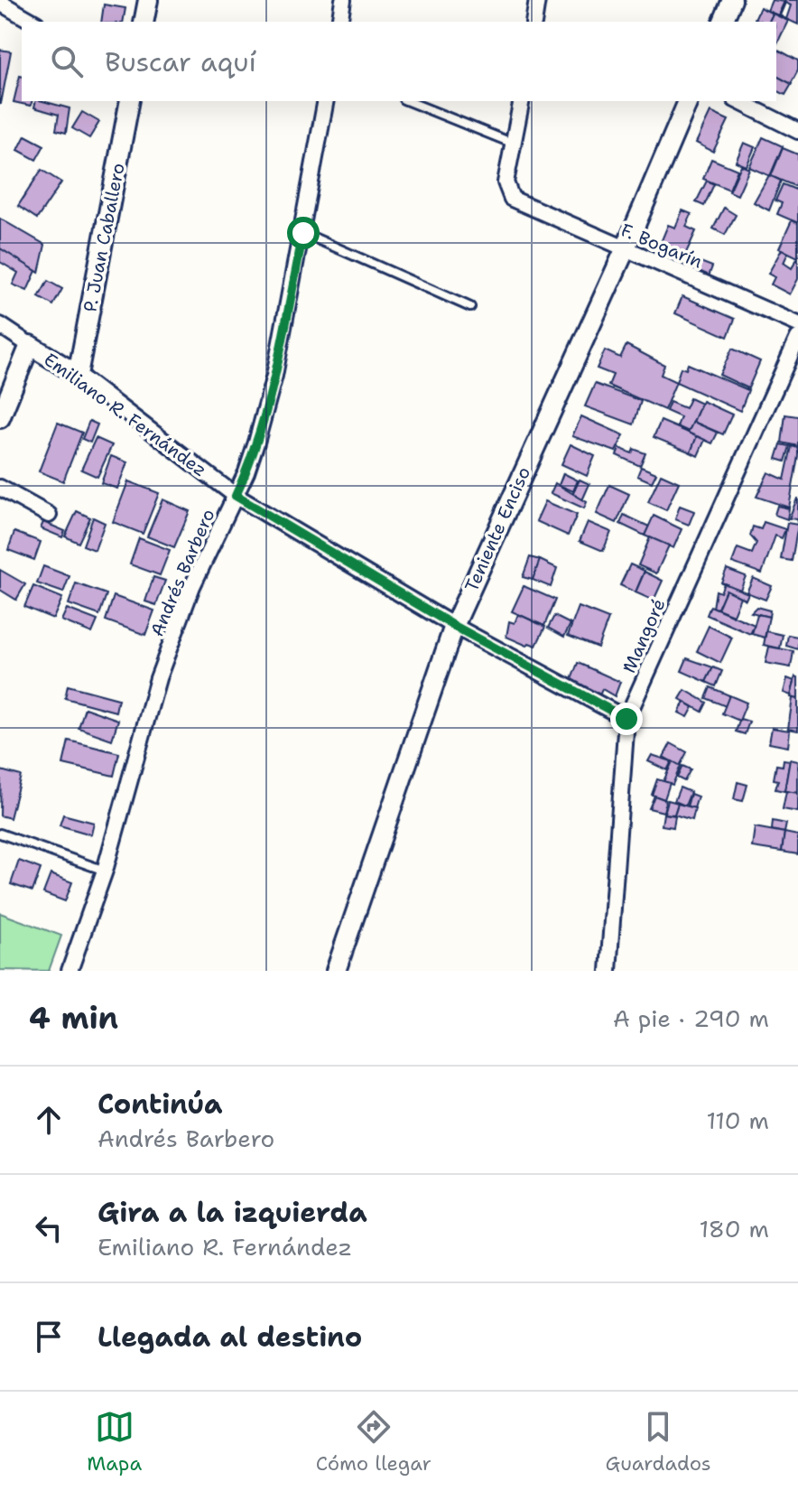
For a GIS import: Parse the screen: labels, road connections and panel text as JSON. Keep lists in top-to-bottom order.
{
  "streets": {
    "street": [
      "P. Juan Caballero",
      "F. Bogarín",
      "Emiliano R. Fernández",
      "Teniente Enciso",
      "Andrés Barbero",
      "Mangoré"
    ]
  },
  "crossings": [
    ["P. Juan Caballero", "Emiliano R. Fernández"],
    ["F. Bogarín", "Teniente Enciso"],
    ["Emiliano R. Fernández", "Teniente Enciso"],
    ["Emiliano R. Fernández", "Andrés Barbero"],
    ["Emiliano R. Fernández", "Mangoré"]
  ],
  "page": {
    "search": "Buscar aquí",
    "heading": ["4 min", "A pie · 290 m"],
    "list": [
      ["Continúa", "Andrés Barbero", "110 m"],
      ["Gira a la izquierda", "Emiliano R. Fernández", "180 m"],
      "Llegada al destino"
    ],
    "nav": ["Mapa", "Cómo llegar", "Guardados"]
  }
}
